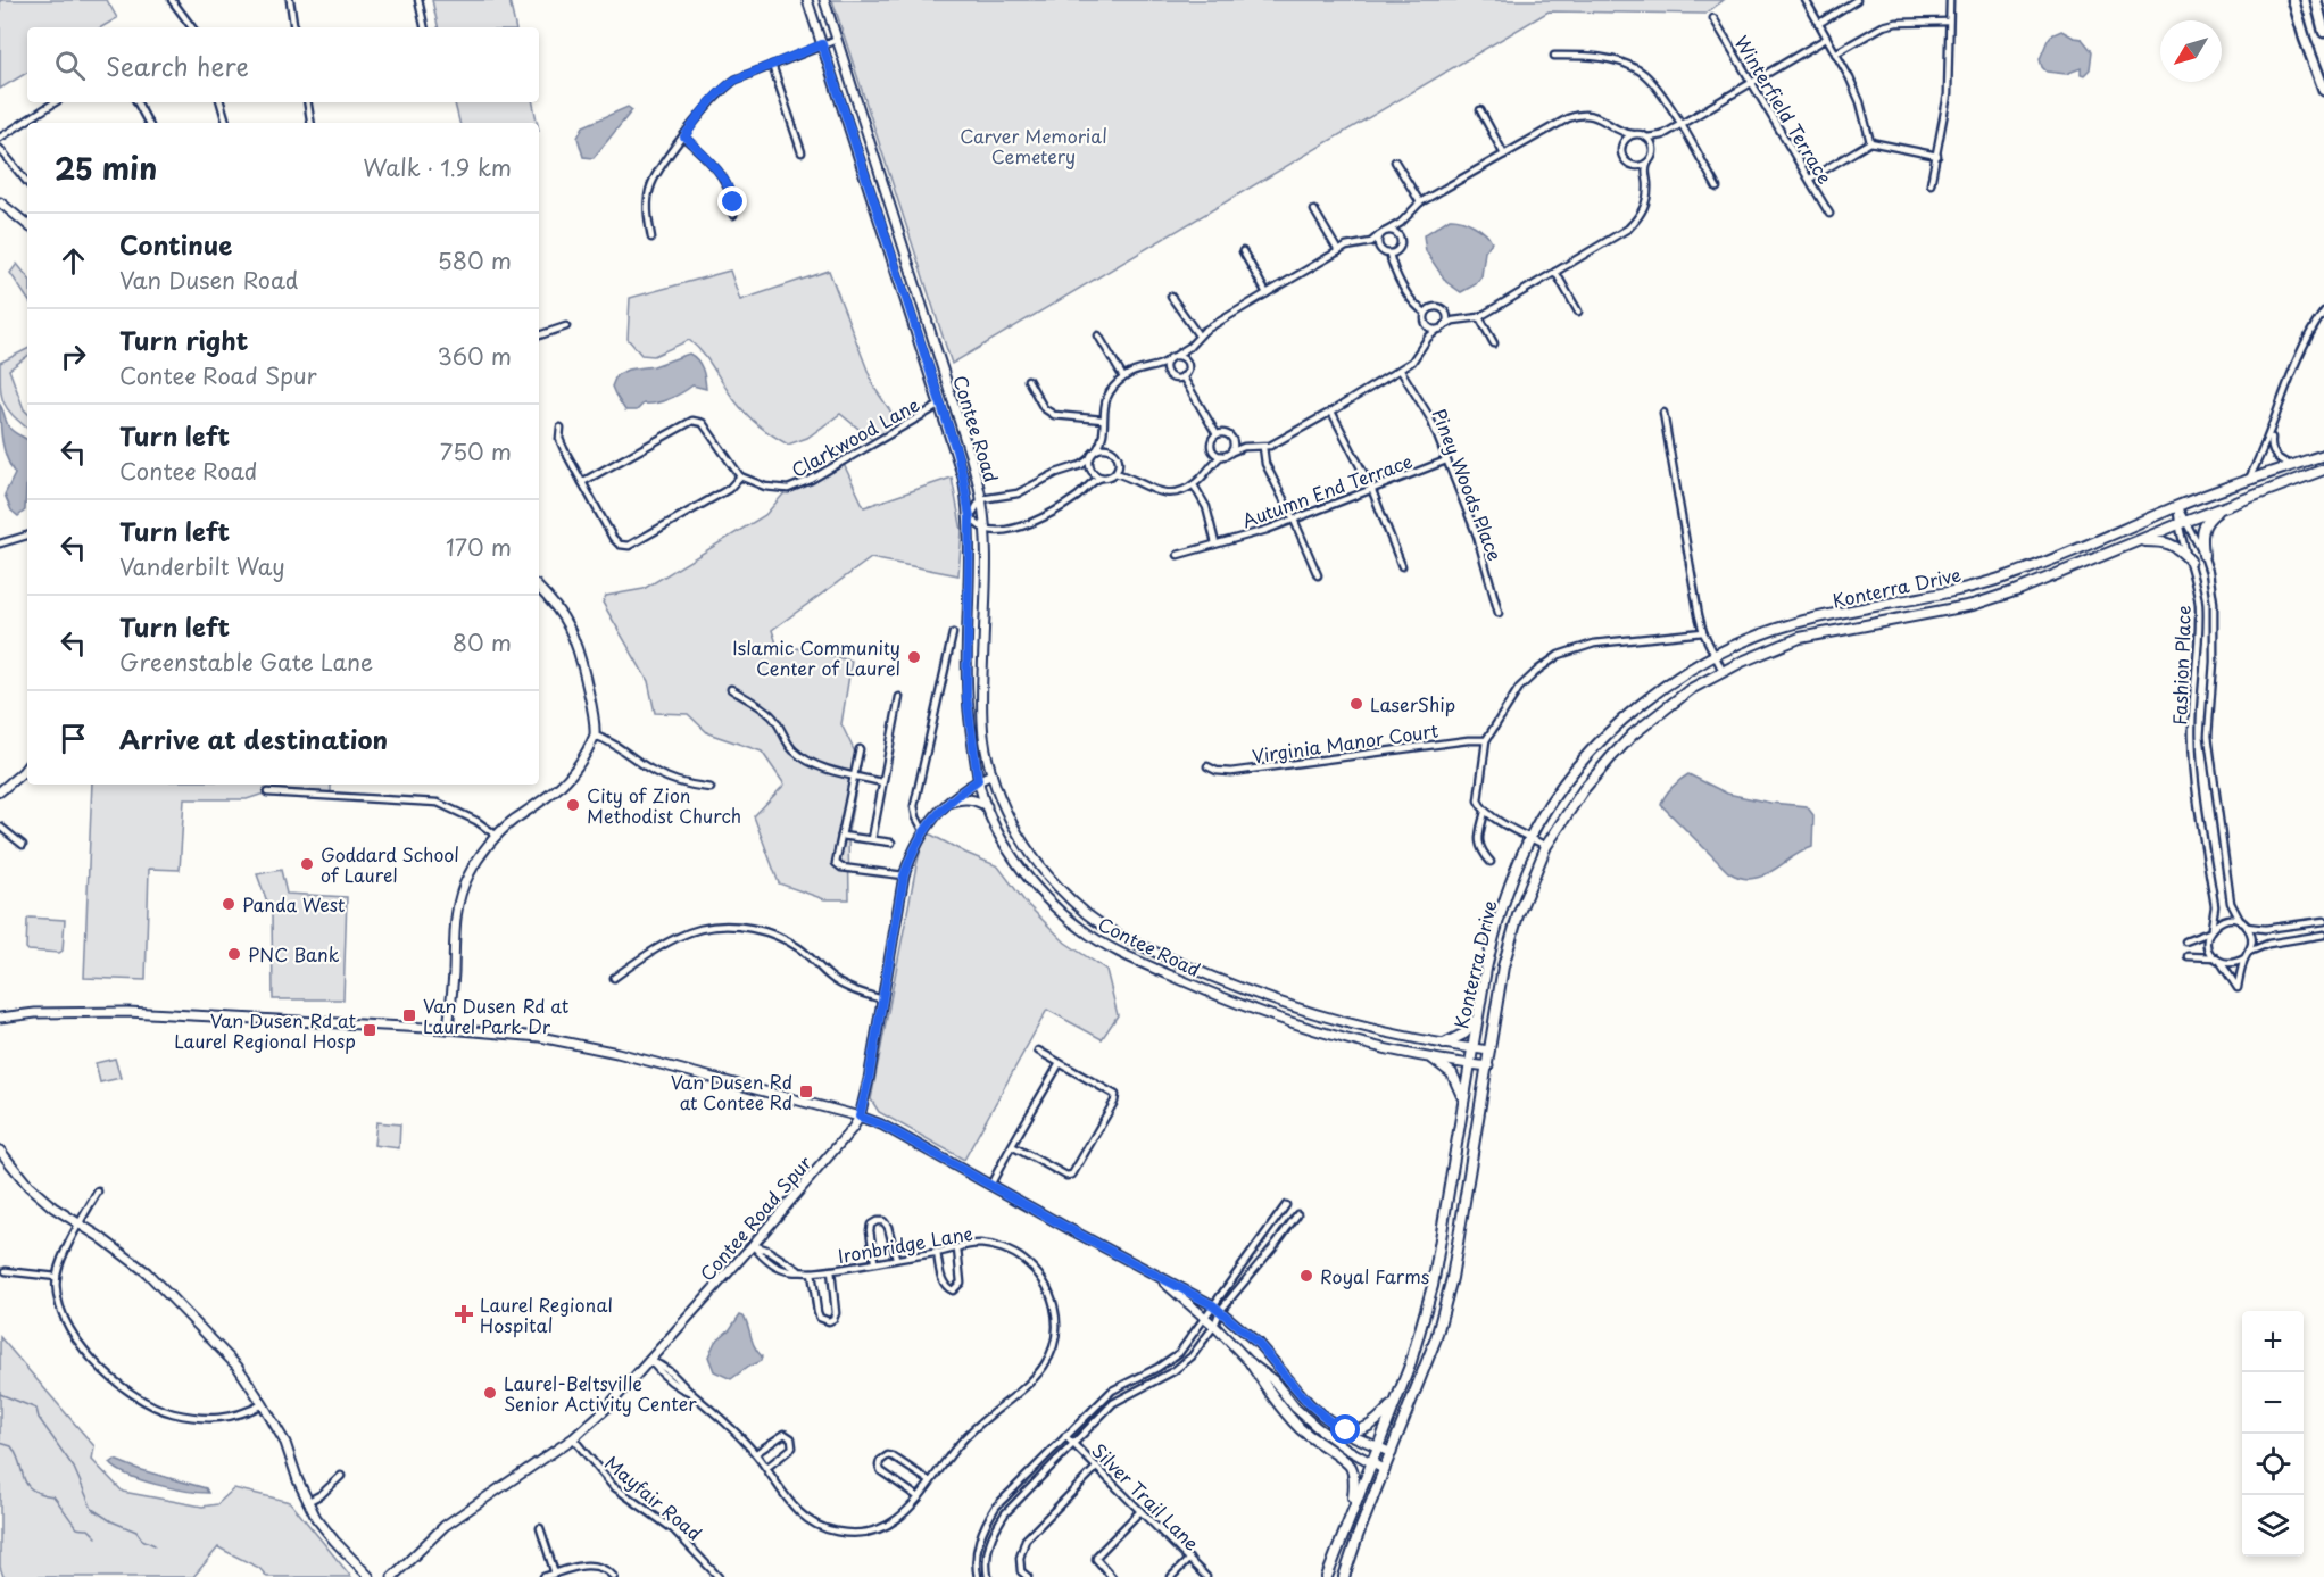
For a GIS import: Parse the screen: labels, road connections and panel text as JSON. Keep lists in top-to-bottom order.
{
  "streets": {
    "main road": ["Konterra Drive"],
    "street": [
      "Winterfield Terrace",
      "Contee Road",
      "Clarkwood Lane",
      "Piney Woods Place",
      "Autumn End Terrace",
      "Fashion Place",
      "Virginia Manor Court",
      "Contee Road Spur",
      "Ironbridge Lane",
      "Silver Trail Lane",
      "Mayfair Road"
    ]
  },
  "crossings": [
    ["Contee Road", "Clarkwood Lane"],
    ["Contee Road", "Konterra Drive"],
    ["Contee Road", "Contee Road Spur"],
    ["Piney Woods Place", "Autumn End Terrace"],
    ["Konterra Drive", "Fashion Place"],
    ["Contee Road Spur", "Ironbridge Lane"],
    ["Contee Road Spur", "Mayfair Road"]
  ],
  "parks": ["Carver Memorial Cemetery"],
  "places": {
    "other": [
      "Islamic Community Center of Laurel",
      "LaserShip",
      "City of Zion Methodist Church",
      "Goddard School of Laurel",
      "Panda West",
      "PNC Bank",
      "Royal Farms",
      "Laurel-Beltsville Senior Activity Center"
    ],
    "transit": ["Van Dusen Rd at Laurel Park Dr", "Van Dusen Rd at Laurel Regional Hosp", "Van Dusen Rd at Contee Rd"],
    "health": ["Laurel Regional Hospital"]
  },
  "north": "bottom left",
  "page": {
    "search": "Search here",
    "heading": ["25 min", "Walk · 1.9 km"],
    "list": [
      ["Continue", "Van Dusen Road", "580 m"],
      ["Turn right", "Contee Road Spur", "360 m"],
      ["Turn left", "Contee Road", "750 m"],
      ["Turn left", "Vanderbilt Way", "170 m"],
      ["Turn left", "Greenstable Gate Lane", "80 m"],
      "Arrive at destination"
    ],
    "map_buttons": ["+", "−"]
  }
}
